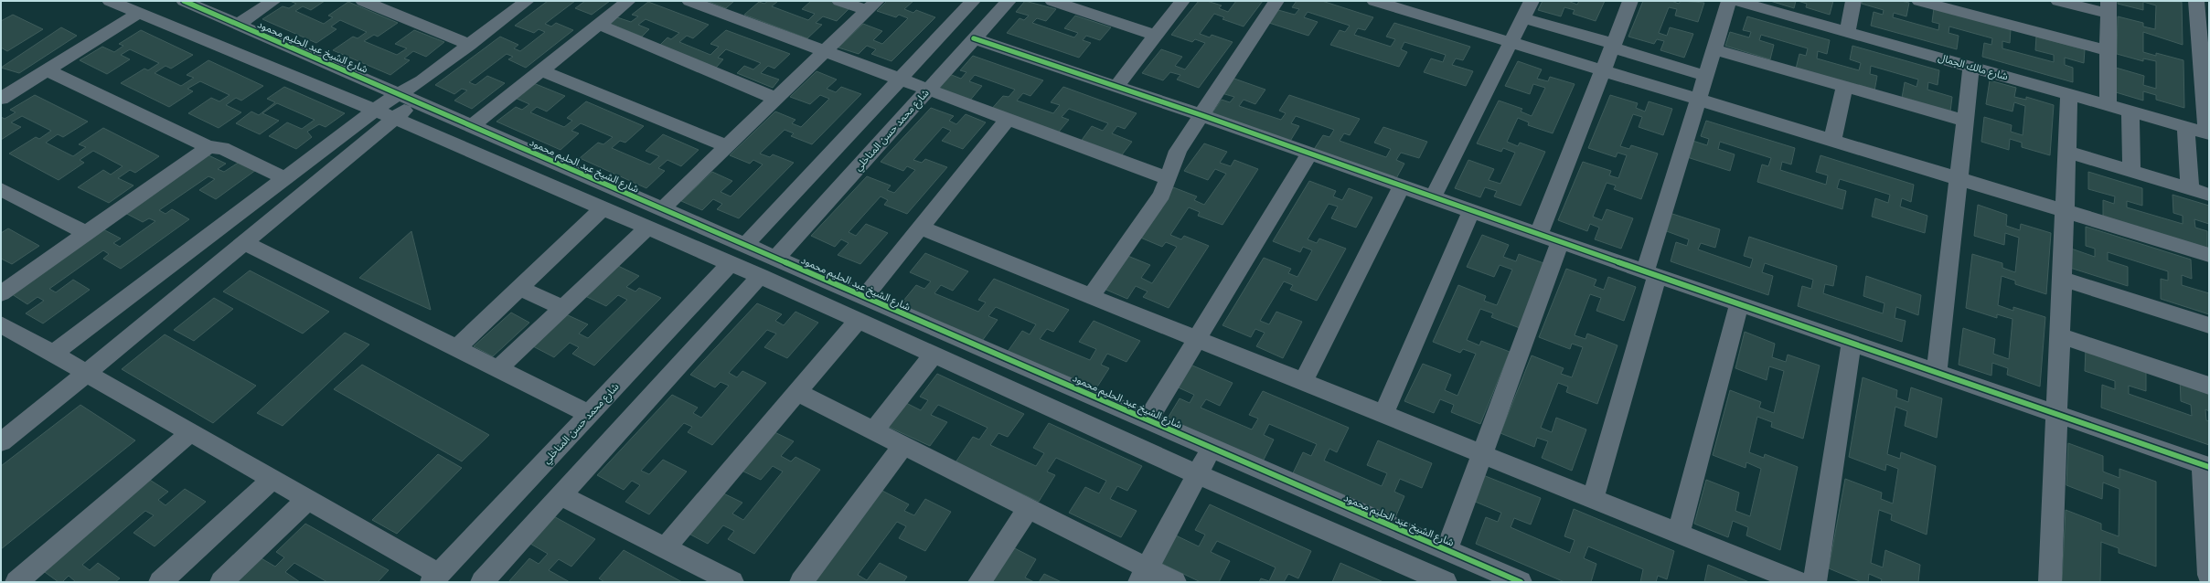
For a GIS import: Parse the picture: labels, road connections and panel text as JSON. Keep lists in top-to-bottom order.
{
  "streets": {
    "street": ["شارع الشيخ عبد الحليم محمود", "شارع مالك الجمال", "شارع محمد حسن المناخلي"]
  },
  "crossings": [
    ["شارع الشيخ عبد الحليم محمود", "شارع محمد حسن المناخلي"]
  ]
}
